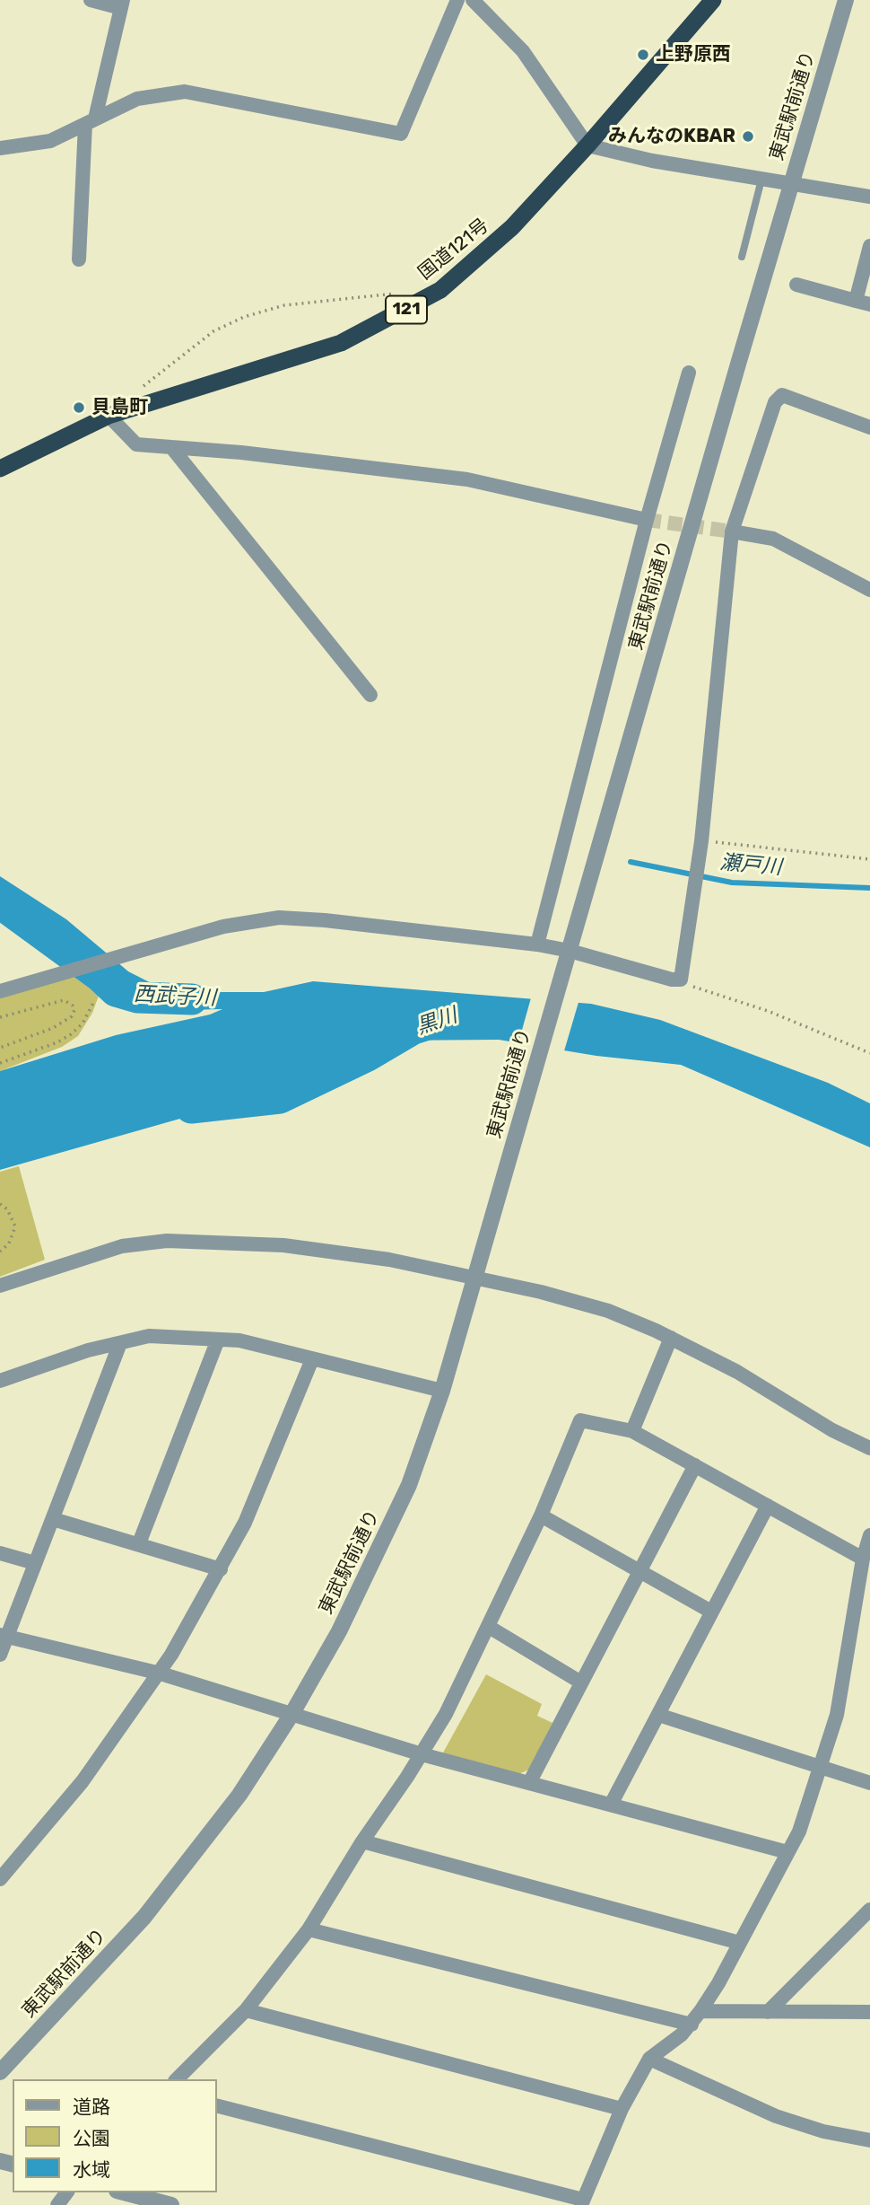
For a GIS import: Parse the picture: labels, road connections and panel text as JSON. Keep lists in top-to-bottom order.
{
  "streets": {
    "highway": ["国道121号", "121"],
    "street": ["東武駅前通り"]
  },
  "water": ["瀬戸川", "西武子川", "黒川"],
  "places": ["上野原西", "みんなのKBAR", "貝島町"],
  "legend": ["道路", "公園", "水域"]
}
